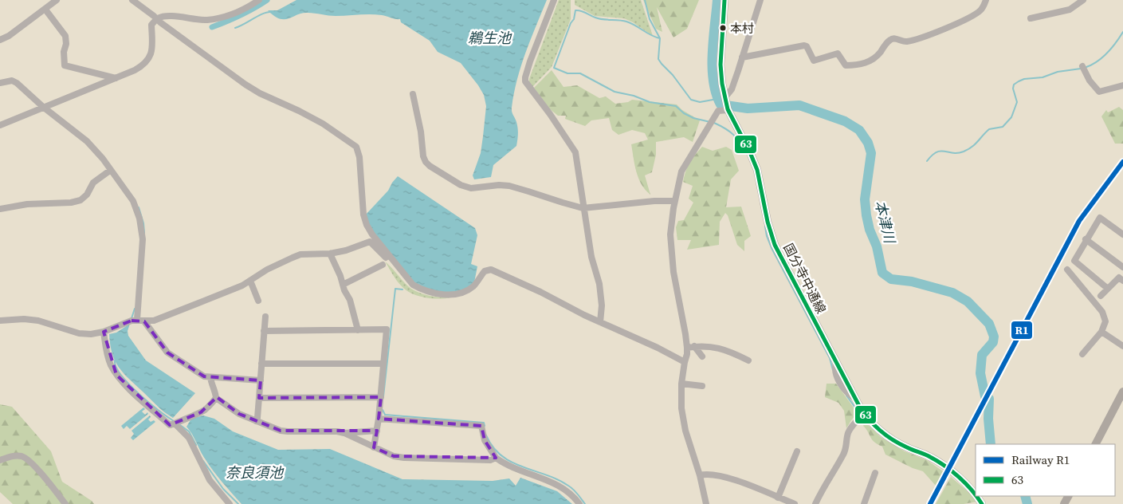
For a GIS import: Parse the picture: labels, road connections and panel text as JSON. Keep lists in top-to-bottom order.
{
  "streets": {
    "main road": ["国分寺中通線"]
  },
  "water": ["鵜生池", "本津川", "奈良須池"],
  "places": ["本村"],
  "lines": ["transit line 63", "rail line R1"],
  "legend": ["Railway R1", "63"]
}
